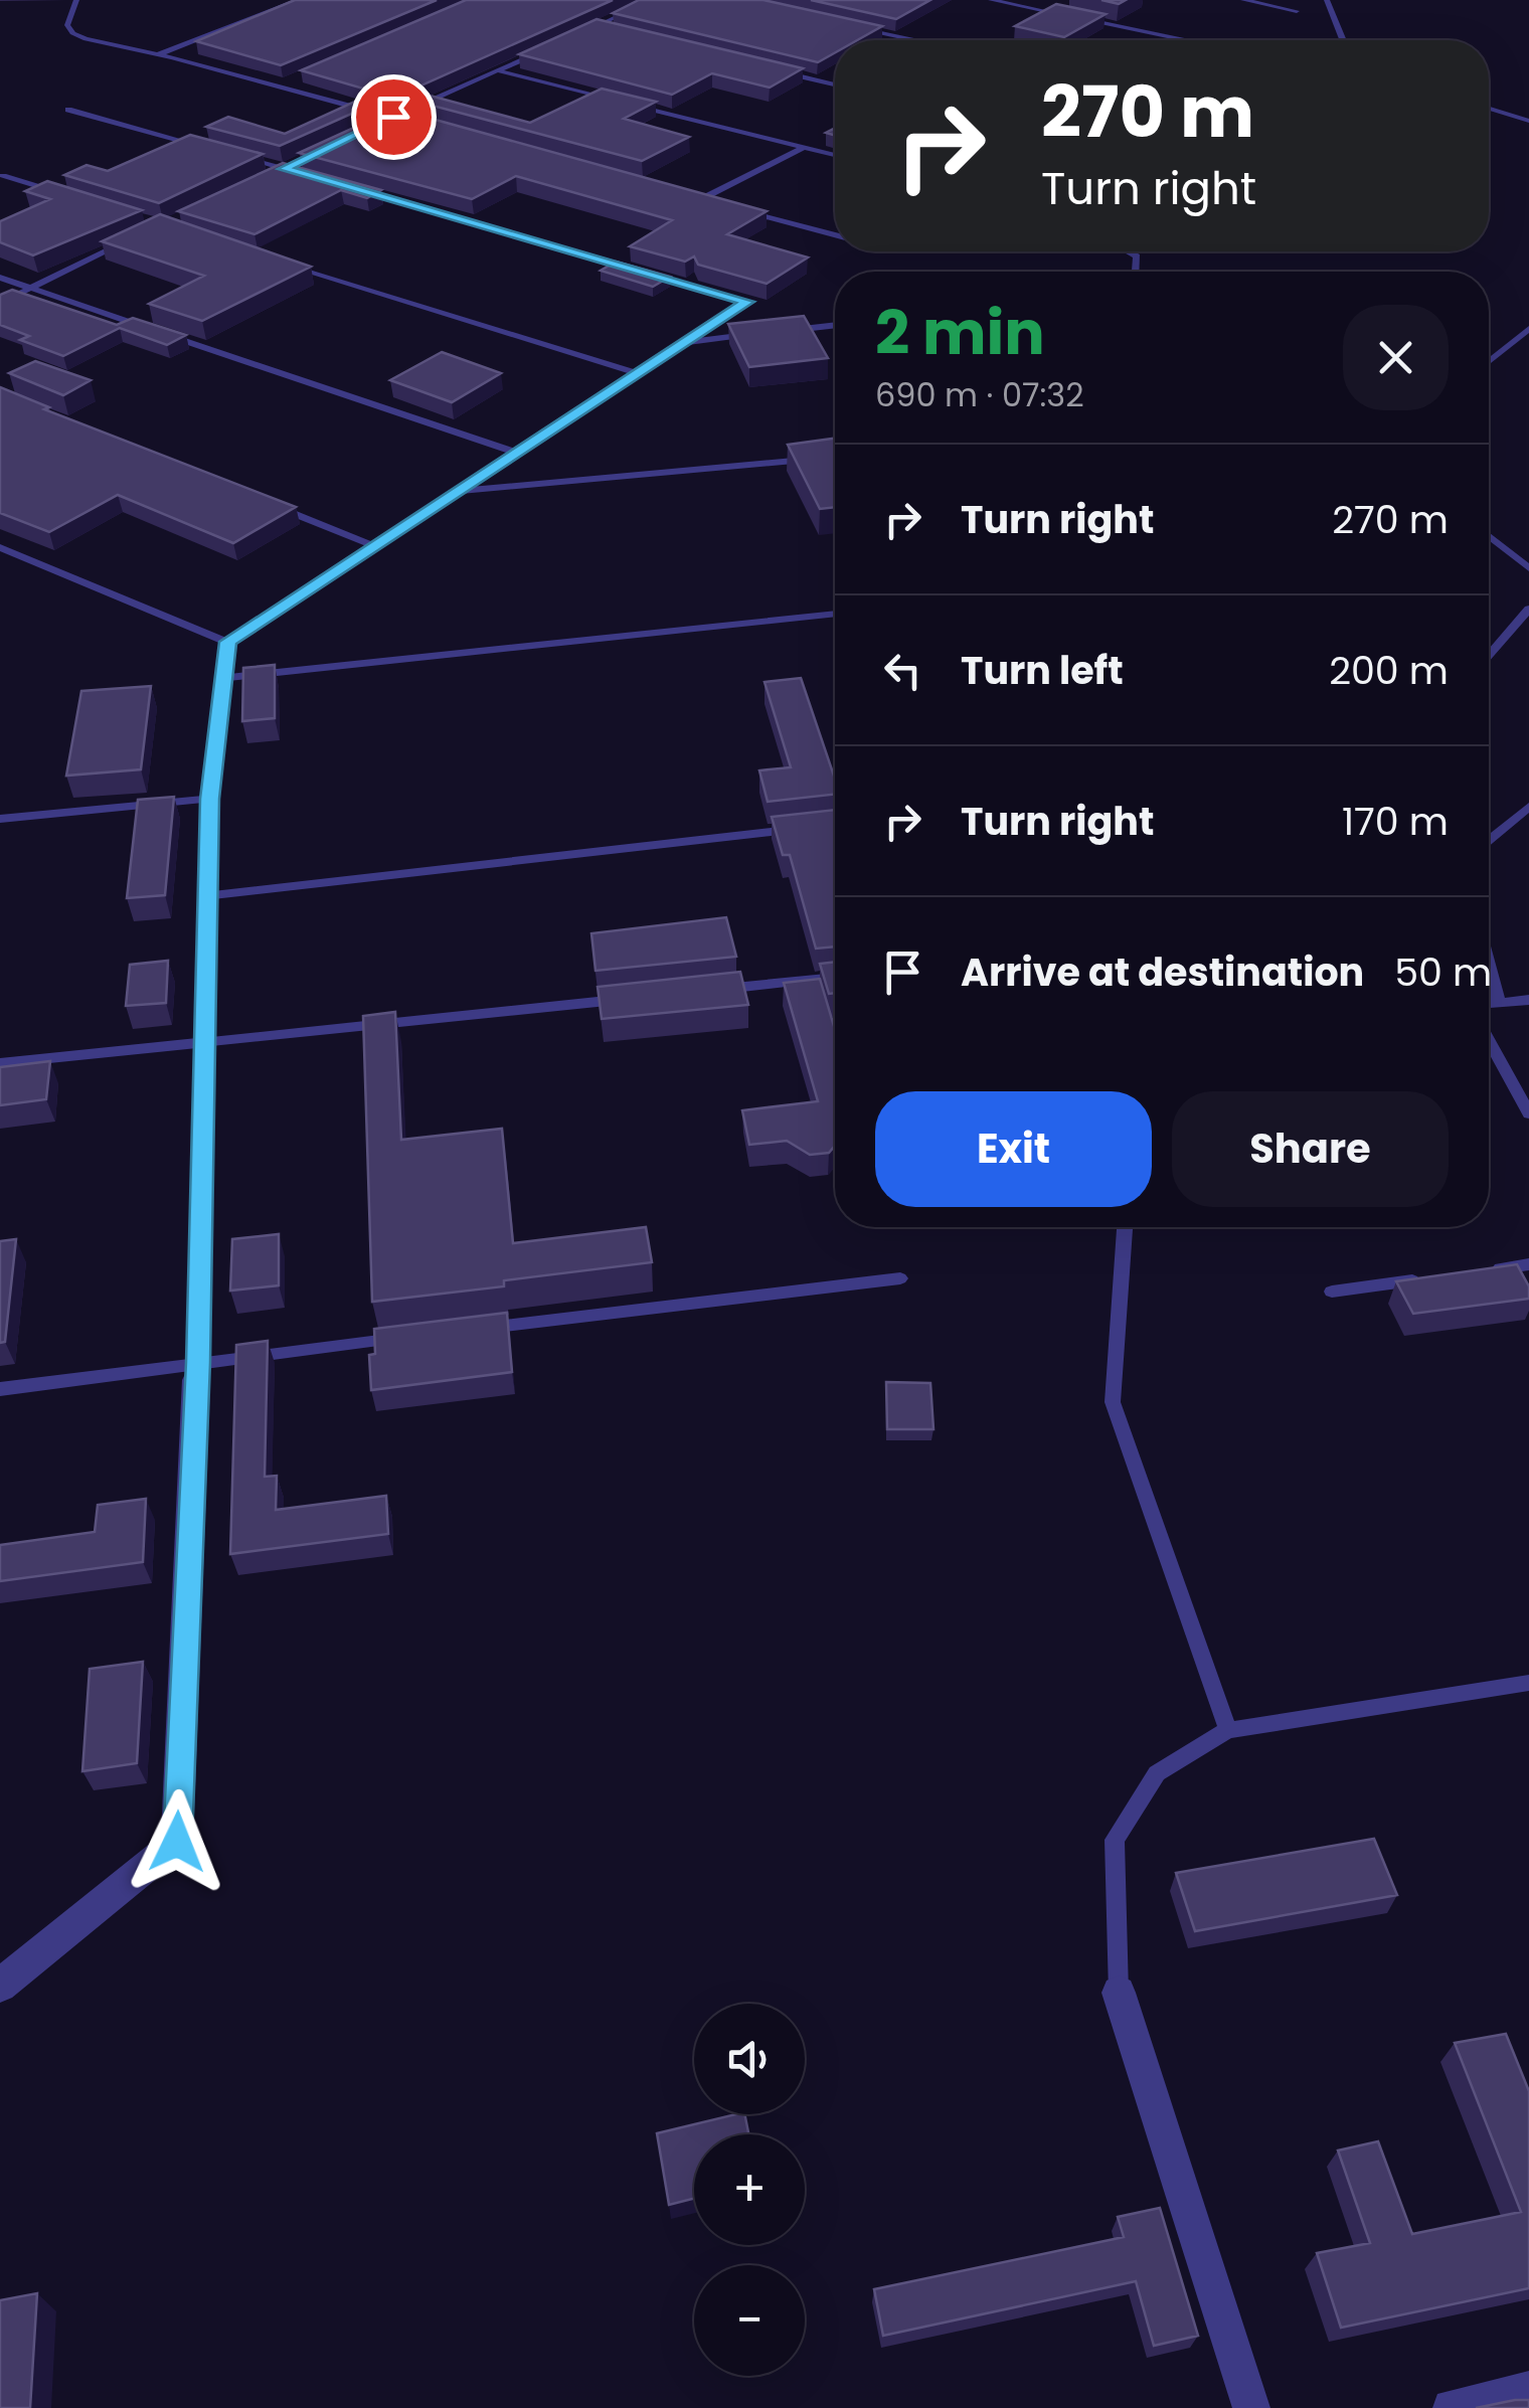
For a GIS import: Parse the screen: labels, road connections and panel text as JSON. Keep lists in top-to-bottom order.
{
  "page": {
    "turn": ["270 m", "Turn right"],
    "heading": ["2 min", "690 m · 07:32"],
    "list": [
      {
        "name": "Turn right",
        "value": "270 m"
      },
      {
        "name": "Turn left",
        "value": "200 m"
      },
      {
        "name": "Turn right",
        "value": "170 m"
      },
      {
        "name": "Arrive at destination",
        "value": "50 m"
      }
    ],
    "buttons": ["Exit", "Share"],
    "map_buttons": ["+", "−"]
  }
}
